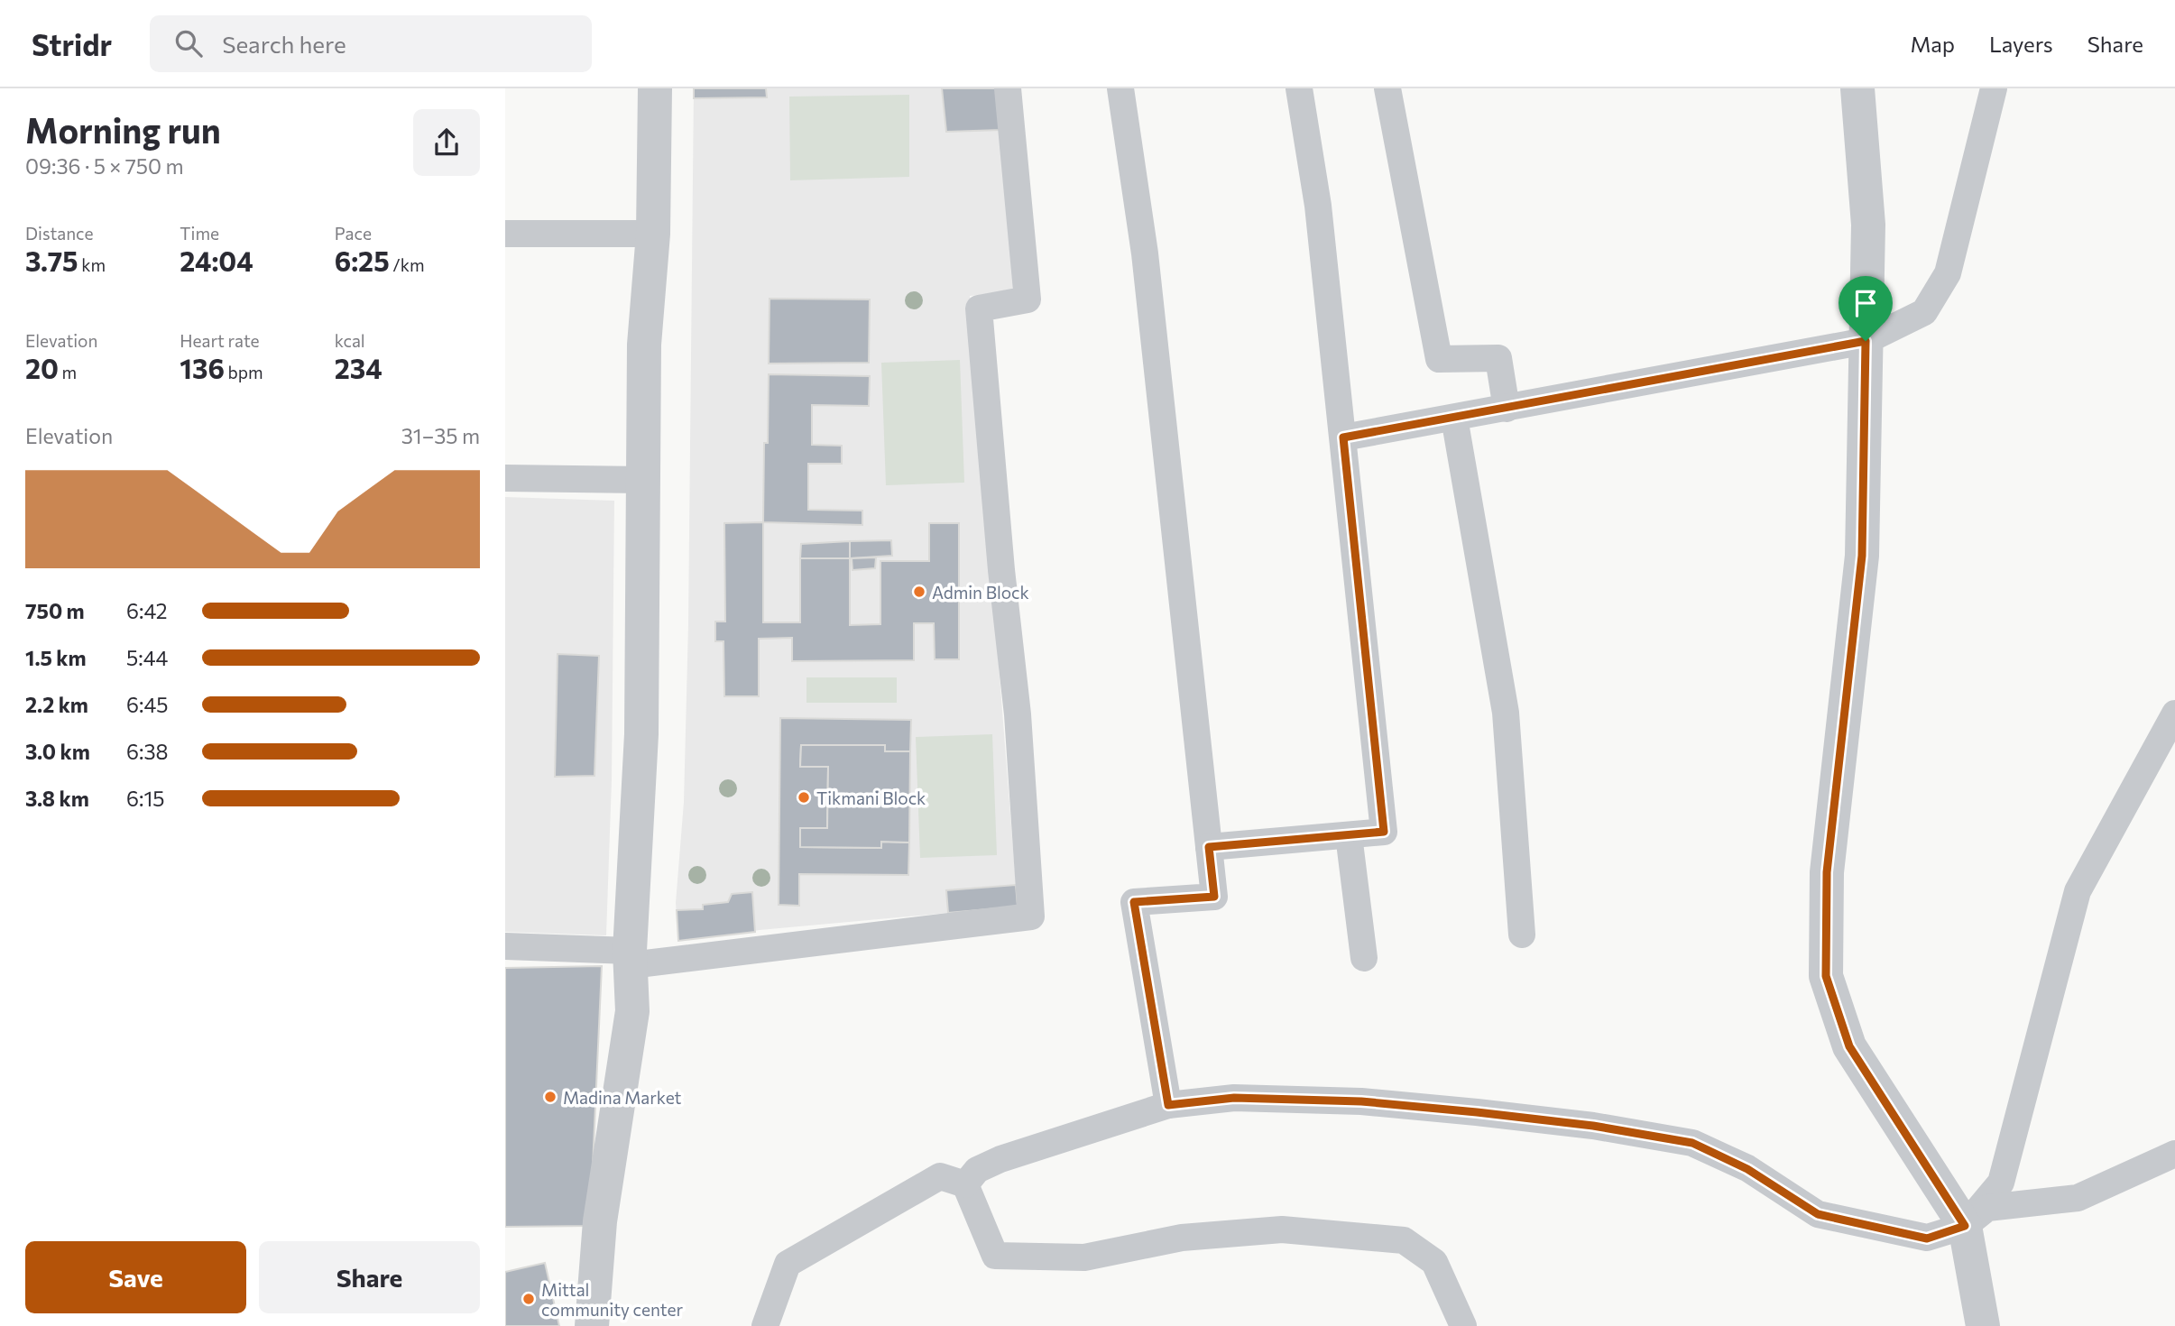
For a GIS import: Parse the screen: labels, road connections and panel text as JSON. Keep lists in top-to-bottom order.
{
  "places": [
    "Admin Block",
    "Tikmani Block",
    "Madina Market",
    "Mittal community center"
  ],
  "page": {
    "header": "Stridr",
    "search": "Search here",
    "nav": ["Map", "Layers", "Share"],
    "heading": ["Morning run", "09:36 · 5 × 750 m"],
    "stats": [
      ["Distance", "3.75 km"],
      ["Time", "24:04"],
      ["Pace", "6:25 /km"],
      ["Elevation", "20 m"],
      ["Heart rate", "136 bpm"],
      ["kcal", "234"]
    ],
    "chart": ["Elevation", "31–35 m"],
    "list": [
      {
        "name": "750 m",
        "note": "6:42"
      },
      {
        "name": "1.5 km",
        "note": "5:44"
      },
      {
        "name": "2.2 km",
        "note": "6:45"
      },
      {
        "name": "3.0 km",
        "note": "6:38"
      },
      {
        "name": "3.8 km",
        "note": "6:15"
      }
    ],
    "buttons": ["Save", "Share"]
  }
}
